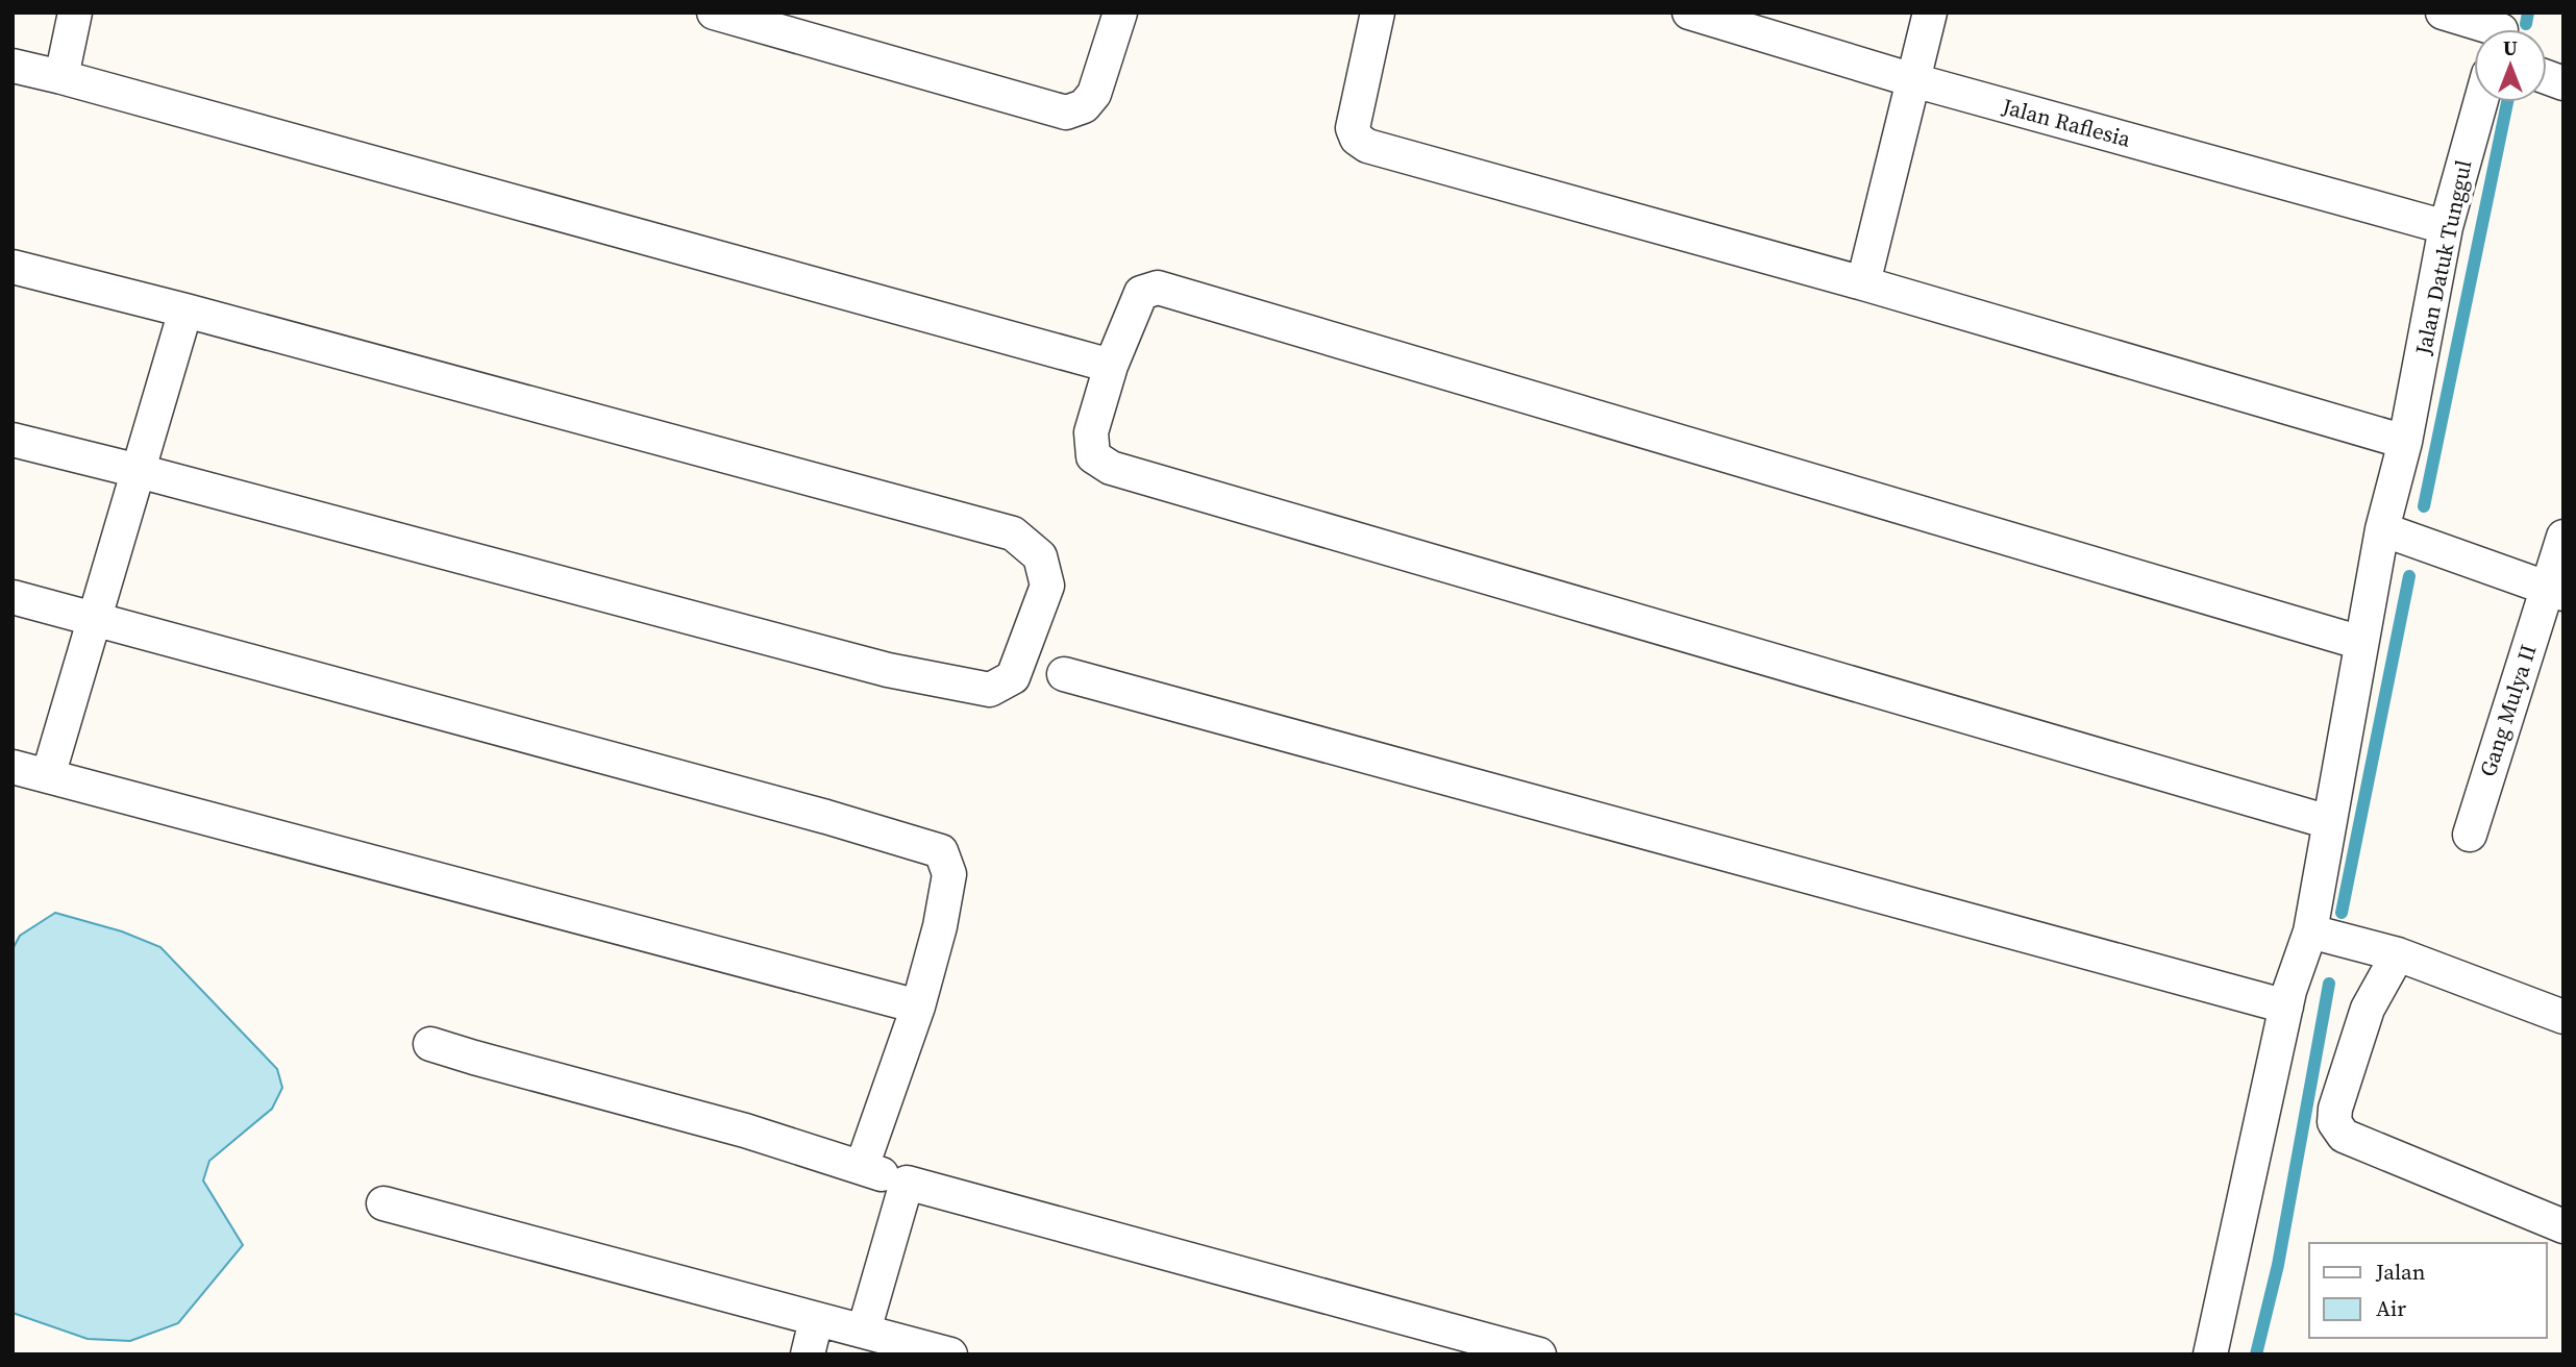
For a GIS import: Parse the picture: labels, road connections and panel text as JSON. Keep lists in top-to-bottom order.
{
  "streets": {
    "street": ["Jalan Raflesia", "Jalan Datuk Tunggul", "Gang Mulya II"]
  },
  "crossings": [
    ["Jalan Raflesia", "Jalan Datuk Tunggul"]
  ],
  "legend": ["Jalan", "Air"],
  "north": "top"
}
